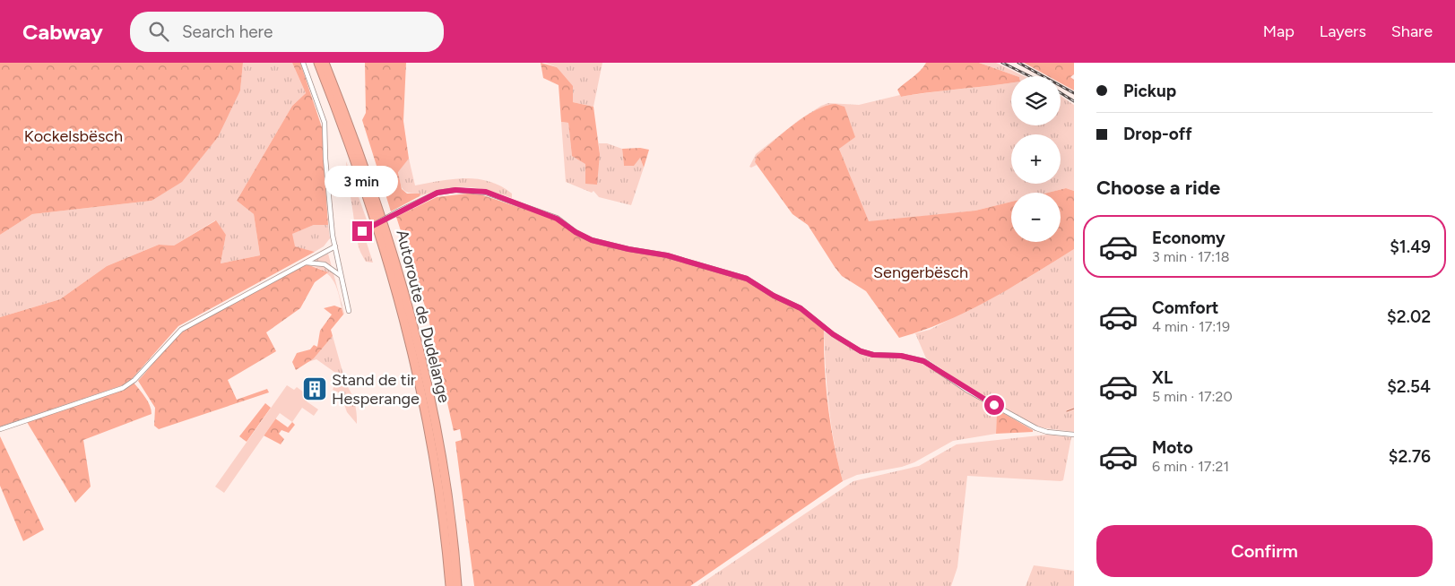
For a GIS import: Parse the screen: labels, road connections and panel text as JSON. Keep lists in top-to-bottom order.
{
  "streets": {
    "highway": ["Autoroute de Dudelange"]
  },
  "parks": ["Kockelsbësch", "Sengerbësch"],
  "places": {
    "building": ["Stand de tir Hesperange"]
  },
  "page": {
    "header": "Cabway",
    "search": "Search here",
    "nav": ["Map", "Layers", "Share"],
    "banner": ["Pickup", "Drop-off"],
    "map_buttons": ["+", "−"],
    "heading": "Choose a ride",
    "bubble": "3 min",
    "list": [
      {
        "name": "Economy",
        "note": "3 min · 17:18",
        "value": "$1.49"
      },
      {
        "name": "Comfort",
        "note": "4 min · 17:19",
        "value": "$2.02"
      },
      {
        "name": "XL",
        "note": "5 min · 17:20",
        "value": "$2.54"
      },
      {
        "name": "Moto",
        "note": "6 min · 17:21",
        "value": "$2.76"
      }
    ],
    "buttons": "Confirm"
  }
}
